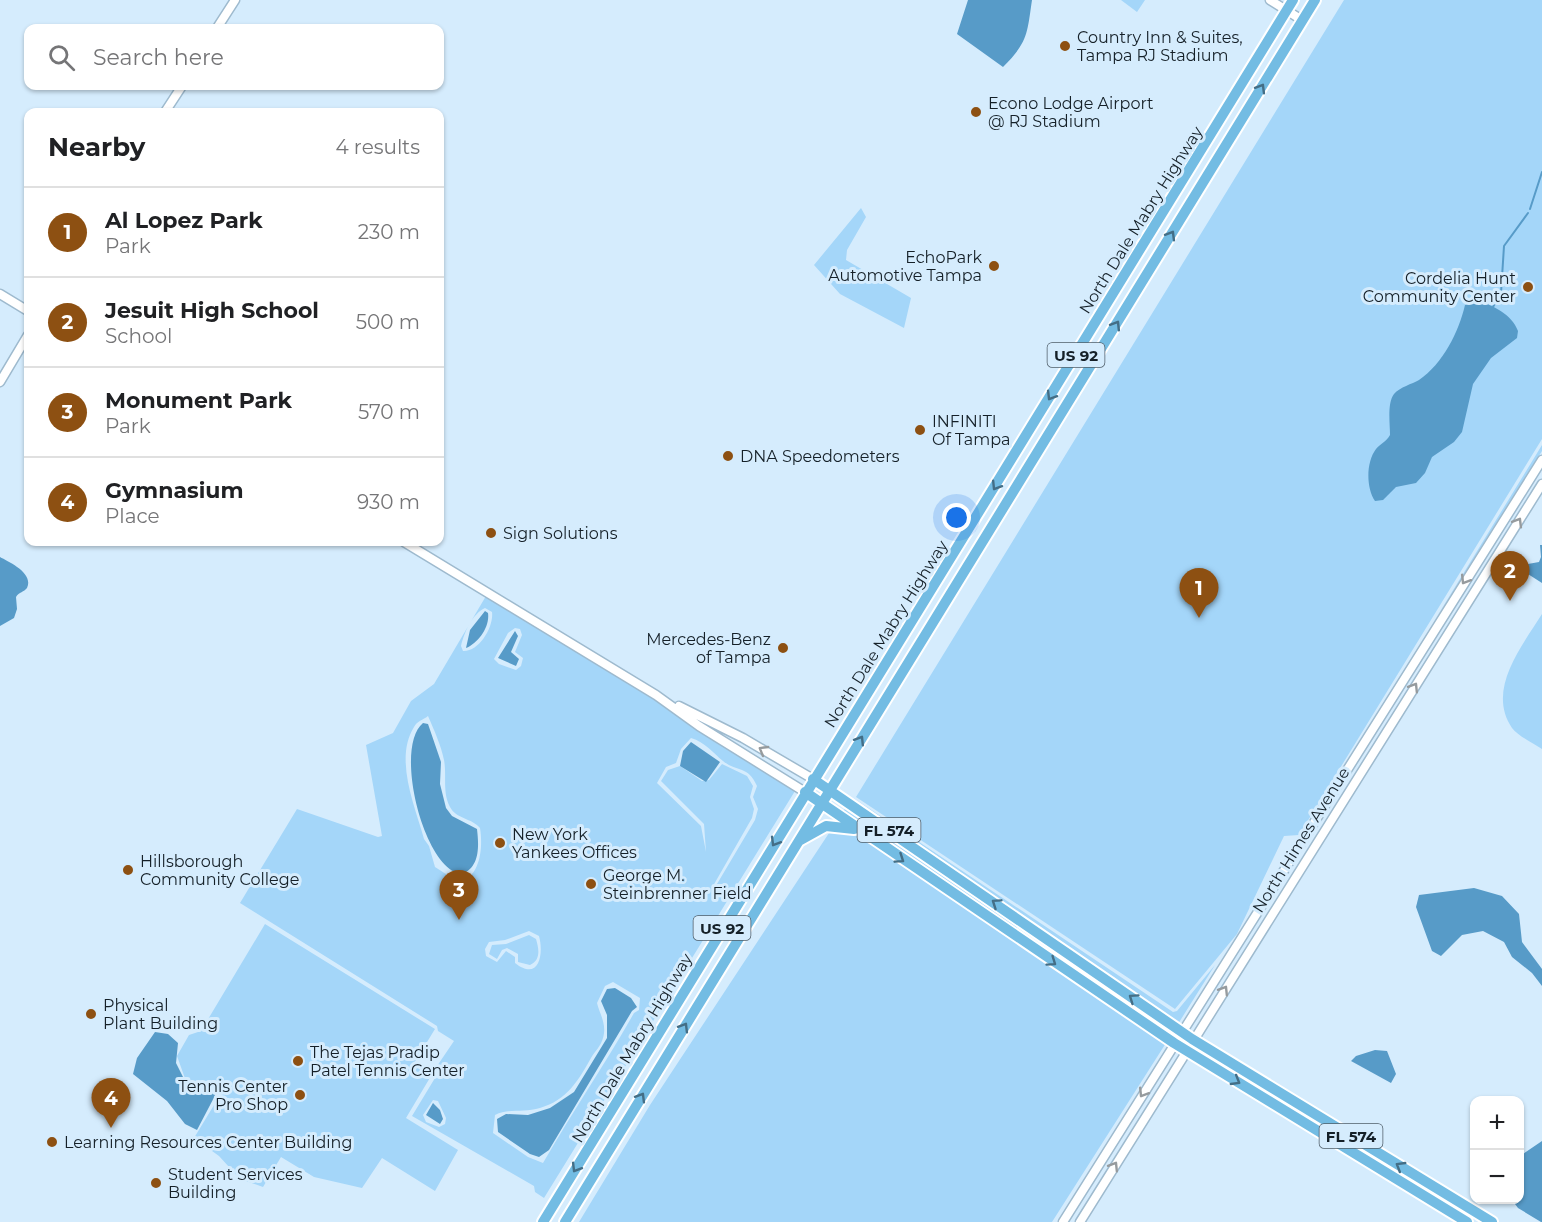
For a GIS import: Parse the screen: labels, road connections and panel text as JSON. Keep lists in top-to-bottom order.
{
  "streets": {
    "main road": ["North Dale Mabry Highway", "US 92", "FL 574"],
    "street": ["North Himes Avenue"]
  },
  "crossings": [
    ["North Dale Mabry Highway", "FL 574"],
    ["FL 574", "North Himes Avenue"]
  ],
  "places": [
    "Country Inn & Suites, Tampa RJ Stadium",
    "Econo Lodge Airport @ RJ Stadium",
    "EchoPark Automotive Tampa",
    "Cordelia Hunt Community Center",
    "INFINITI Of Tampa",
    "DNA Speedometers",
    "Sign Solutions",
    "Mercedes-Benz of Tampa",
    "New York Yankees Offices",
    "Hillsborough Community College",
    "George M. Steinbrenner Field",
    "Physical Plant Building",
    "The Tejas Pradip Patel Tennis Center",
    "Tennis Center Pro Shop",
    "Learning Resources Center Building",
    "Student Services Building"
  ],
  "page": {
    "search": "Search here",
    "heading": ["Nearby", "4 results"],
    "list": [
      {
        "mark": "1",
        "name": "Al Lopez Park",
        "note": "Park",
        "value": "230 m"
      },
      {
        "mark": "2",
        "name": "Jesuit High School",
        "note": "School",
        "value": "500 m"
      },
      {
        "mark": "3",
        "name": "Monument Park",
        "note": "Park",
        "value": "570 m"
      },
      {
        "mark": "4",
        "name": "Gymnasium",
        "note": "Place",
        "value": "930 m"
      }
    ],
    "pins": [
      "2",
      "1",
      "3",
      "4"
    ],
    "map_buttons": ["+", "−"]
  }
}
